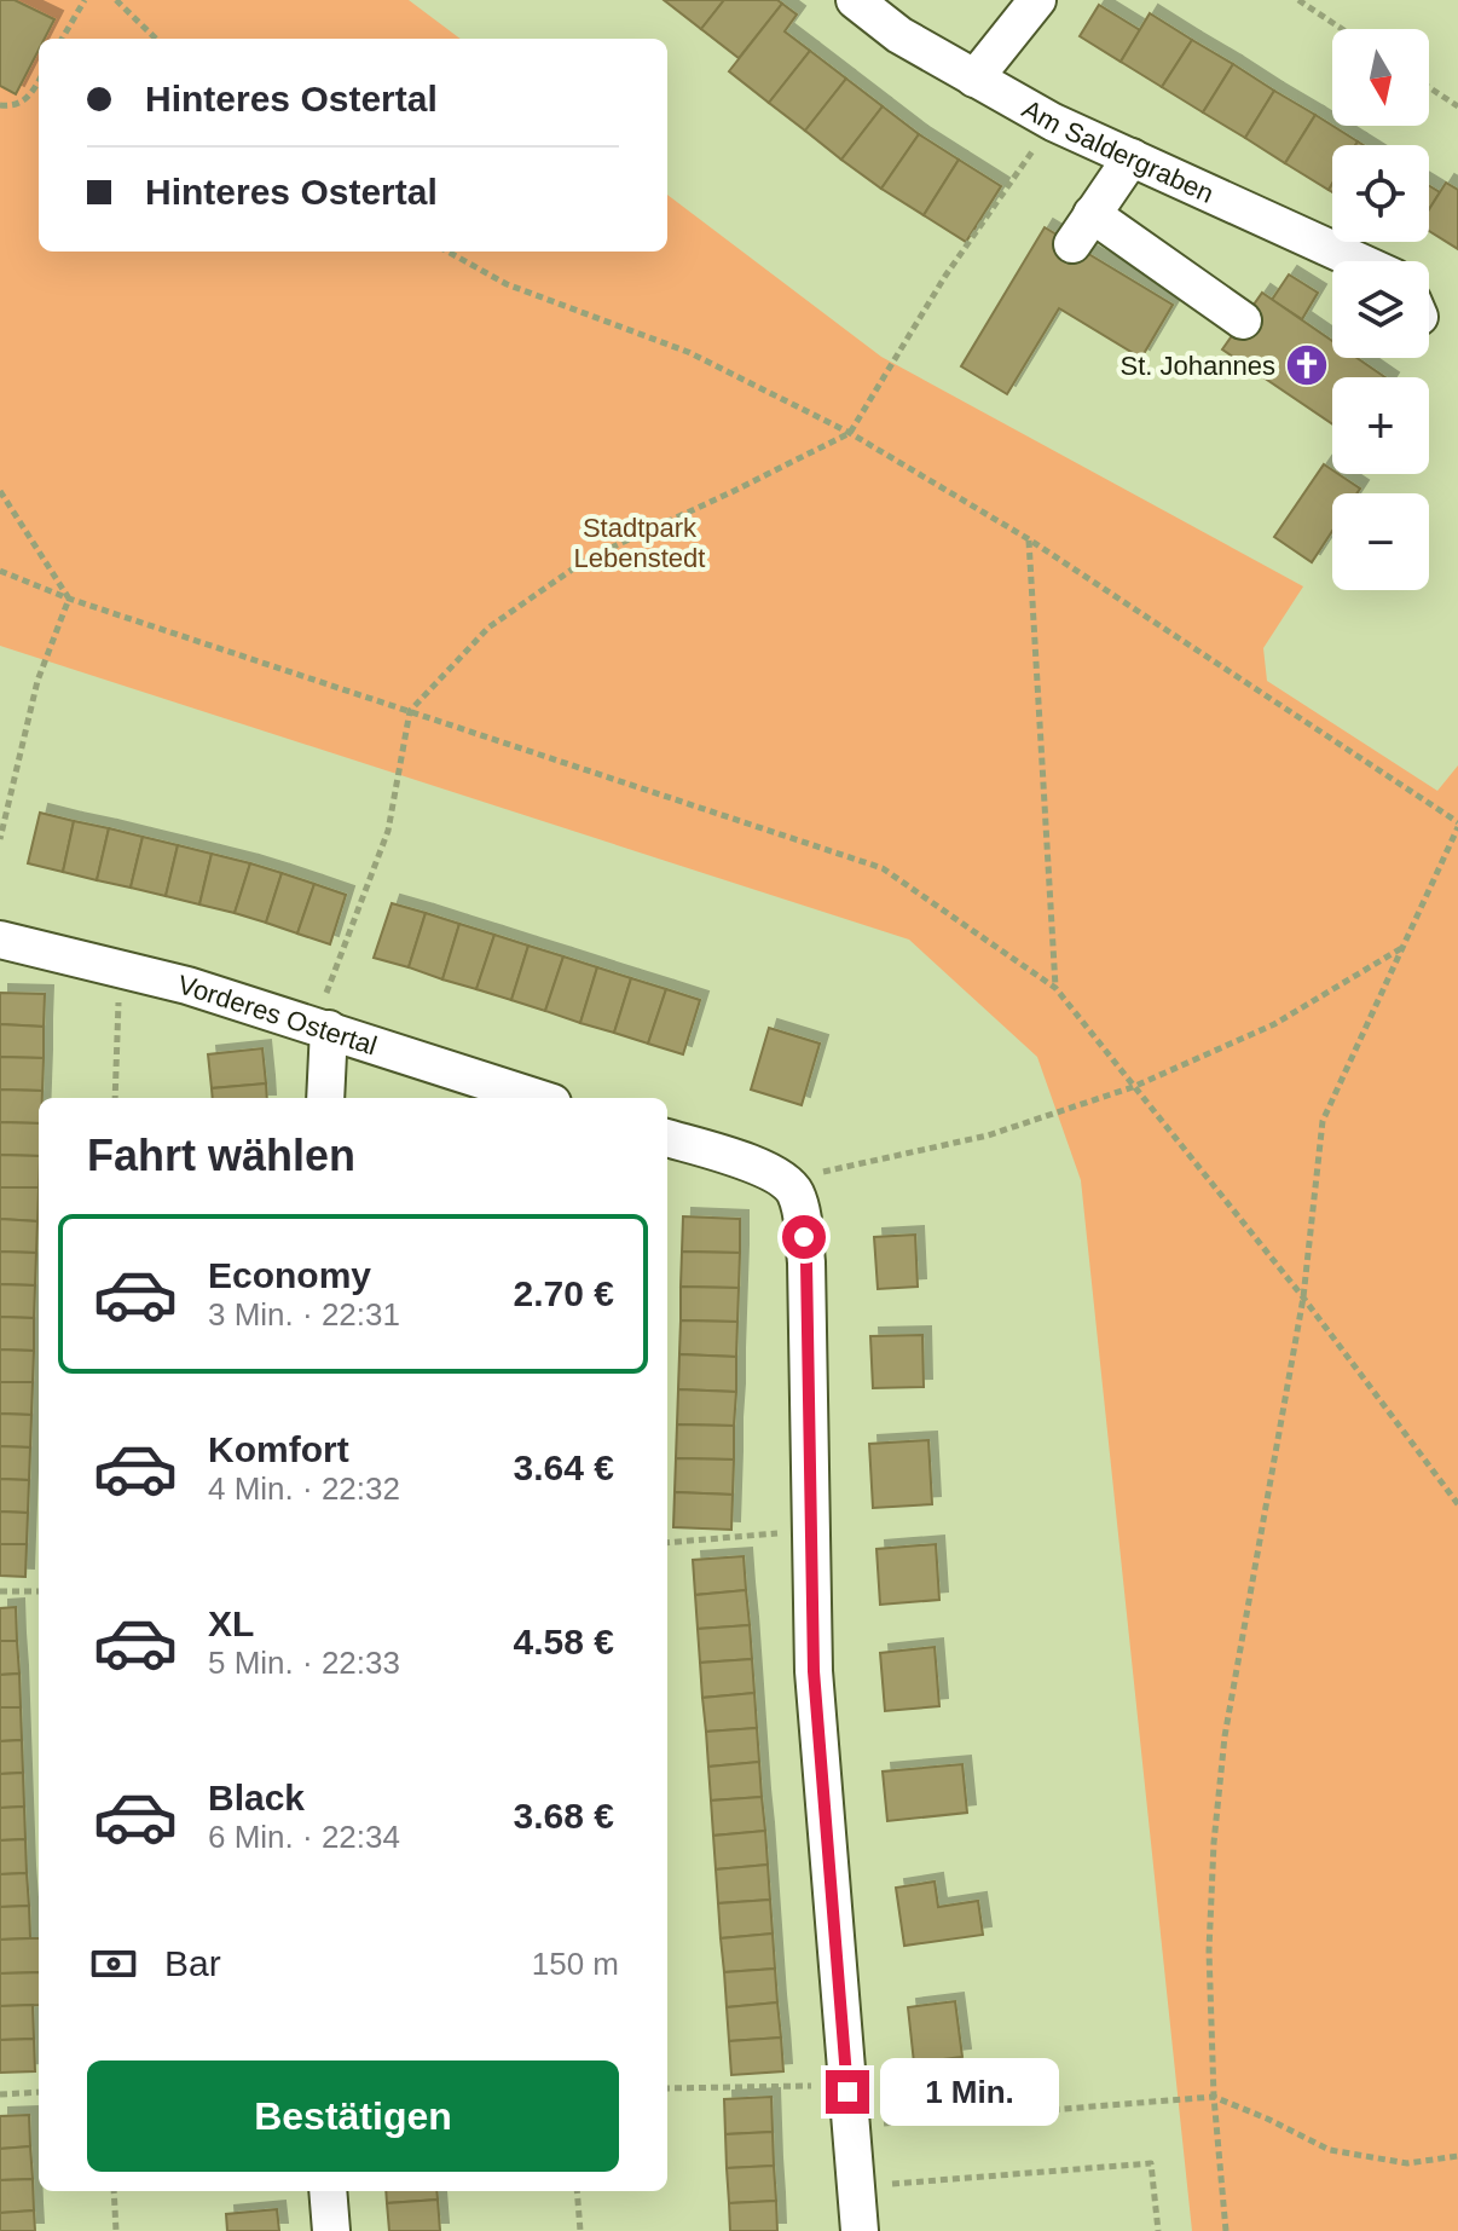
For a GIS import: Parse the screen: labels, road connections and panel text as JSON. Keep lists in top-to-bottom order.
{
  "streets": {
    "street": ["Am Saldergraben", "Vorderes Ostertal"]
  },
  "parks": ["Stadtpark Lebenstedt"],
  "places": {
    "church": ["St. Johannes"]
  },
  "north": "bottom",
  "page": {
    "map_buttons": ["+", "−"],
    "banner": ["Hinteres Ostertal", "Hinteres Ostertal"],
    "heading": "Fahrt wählen",
    "list": [
      {
        "name": "Economy",
        "note": "3 Min. · 22:31",
        "value": "2.70 €"
      },
      {
        "name": "Komfort",
        "note": "4 Min. · 22:32",
        "value": "3.64 €"
      },
      {
        "name": "XL",
        "note": "5 Min. · 22:33",
        "value": "4.58 €"
      },
      {
        "name": "Black",
        "note": "6 Min. · 22:34",
        "value": "3.68 €"
      }
    ],
    "pay": ["Bar", "150 m"],
    "buttons": "Bestätigen",
    "bubble": "1 Min."
  }
}
